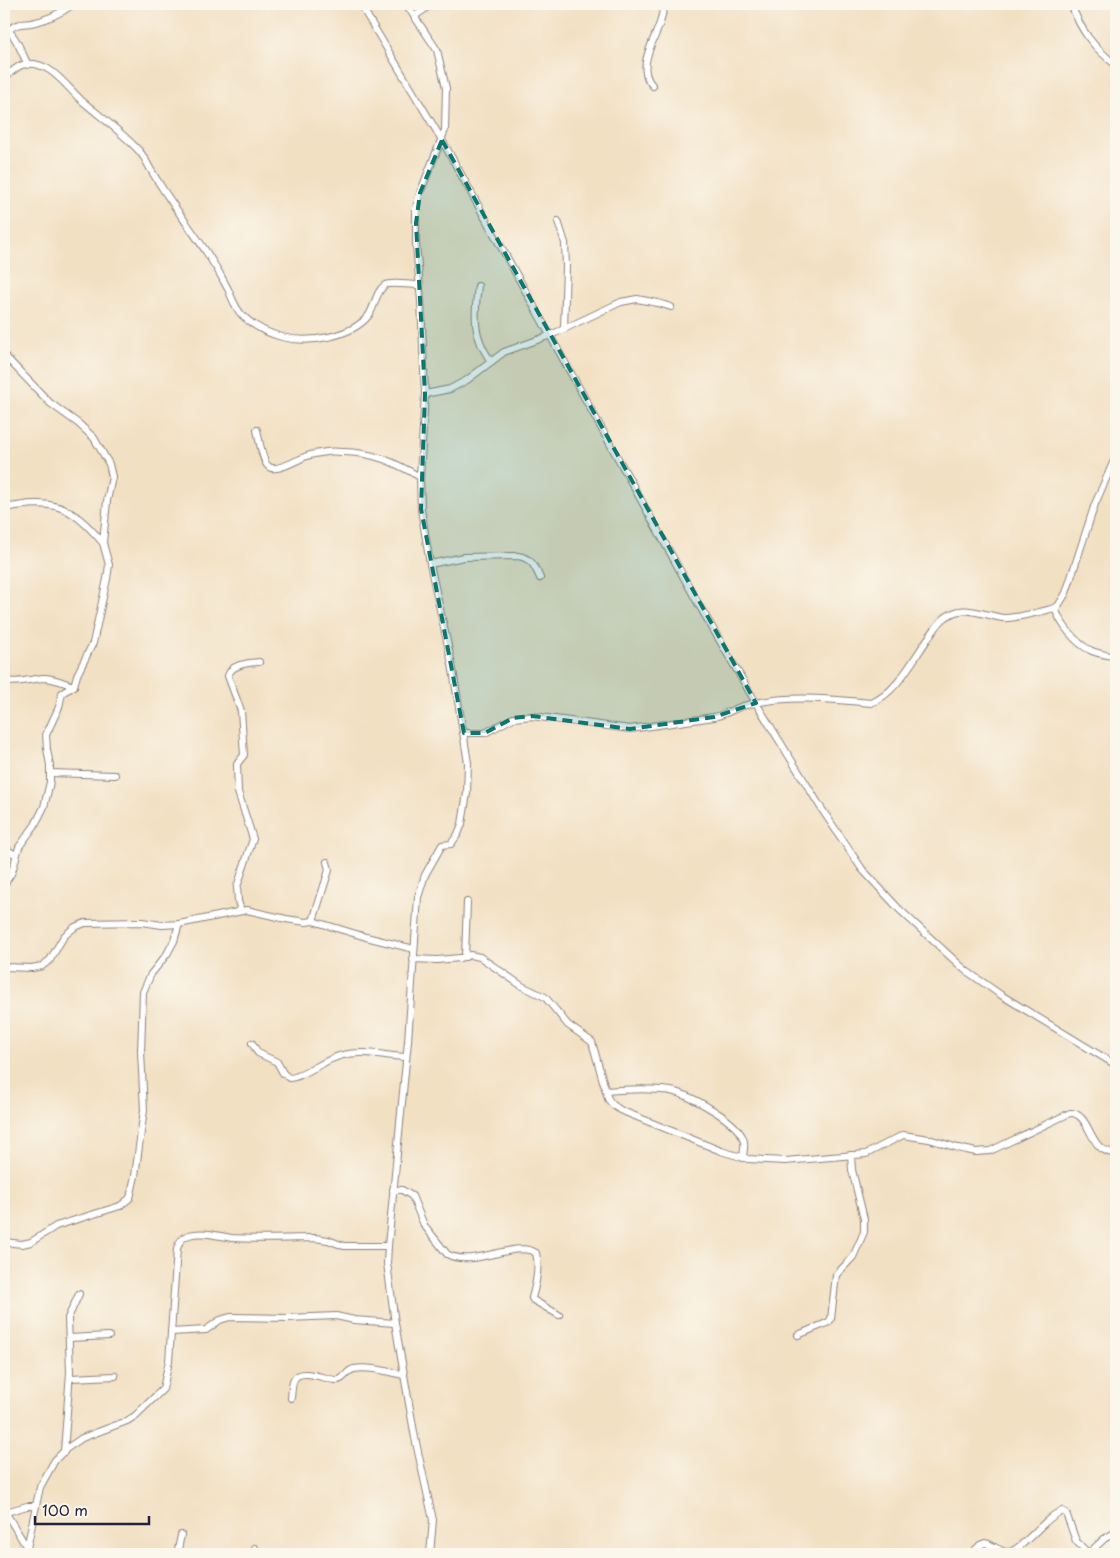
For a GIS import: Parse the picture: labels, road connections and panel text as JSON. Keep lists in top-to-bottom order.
{
  "scale_bar": "100 m"
}
